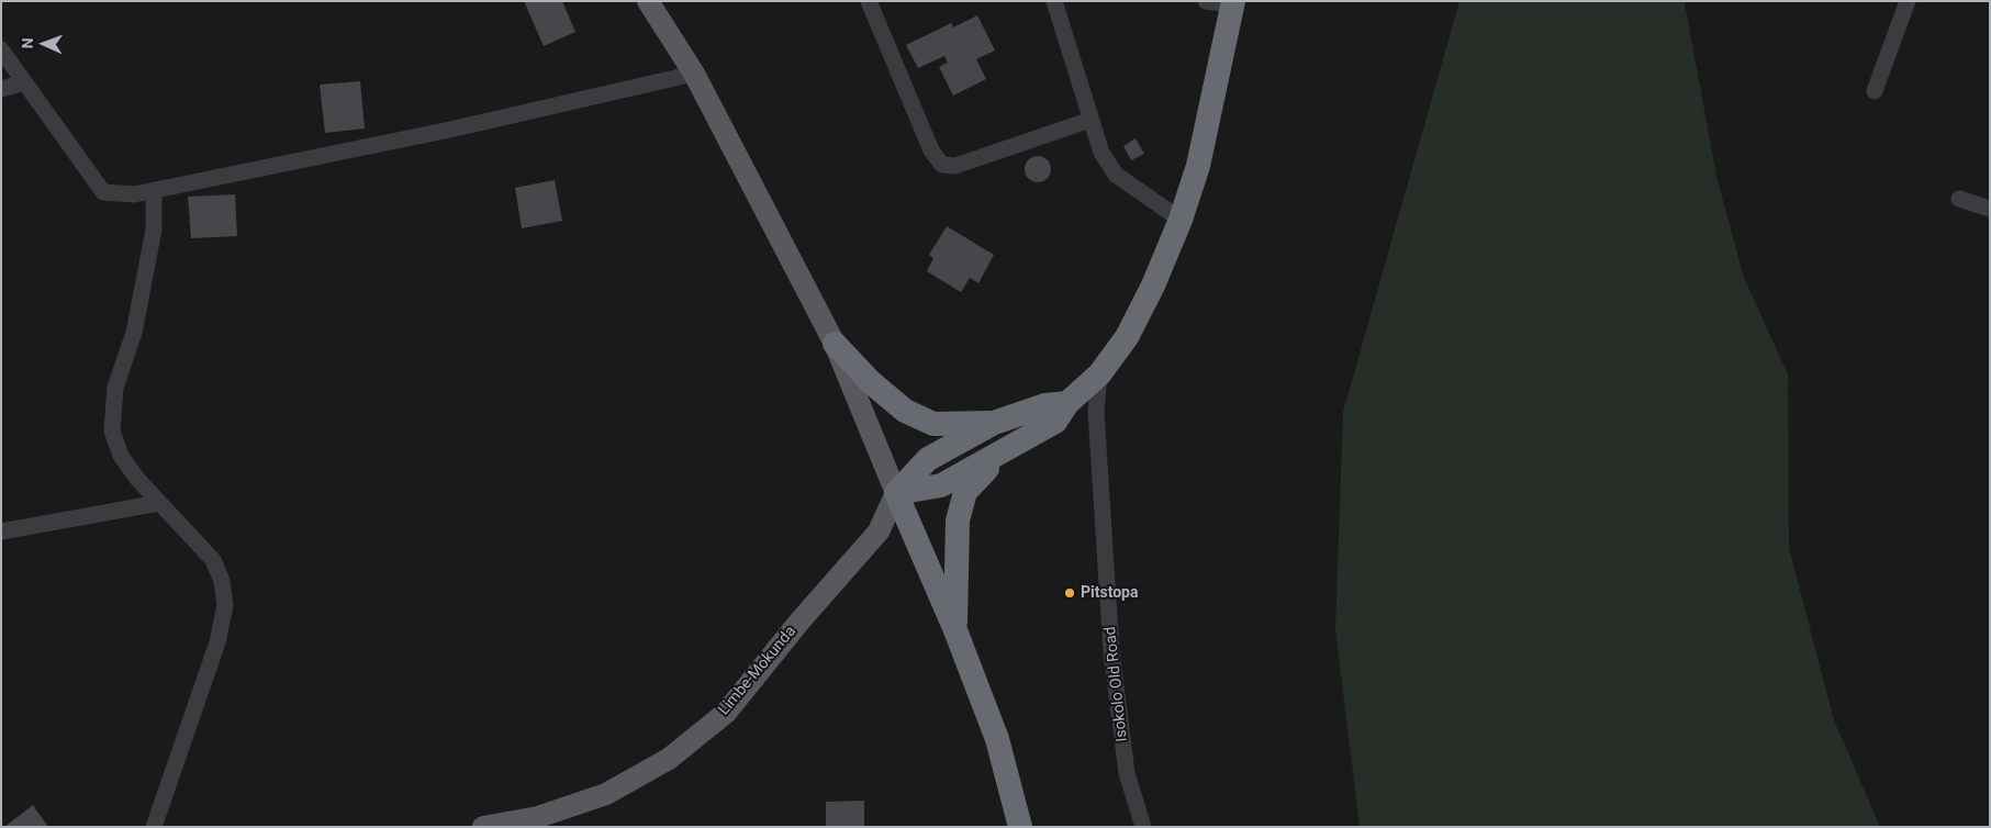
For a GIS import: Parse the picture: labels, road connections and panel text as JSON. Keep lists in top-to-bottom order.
{
  "streets": {
    "main road": ["Limbe-Mokunda"],
    "street": ["Isokolo Old Road"]
  },
  "places": ["Pitstopa"],
  "north": "left"
}
